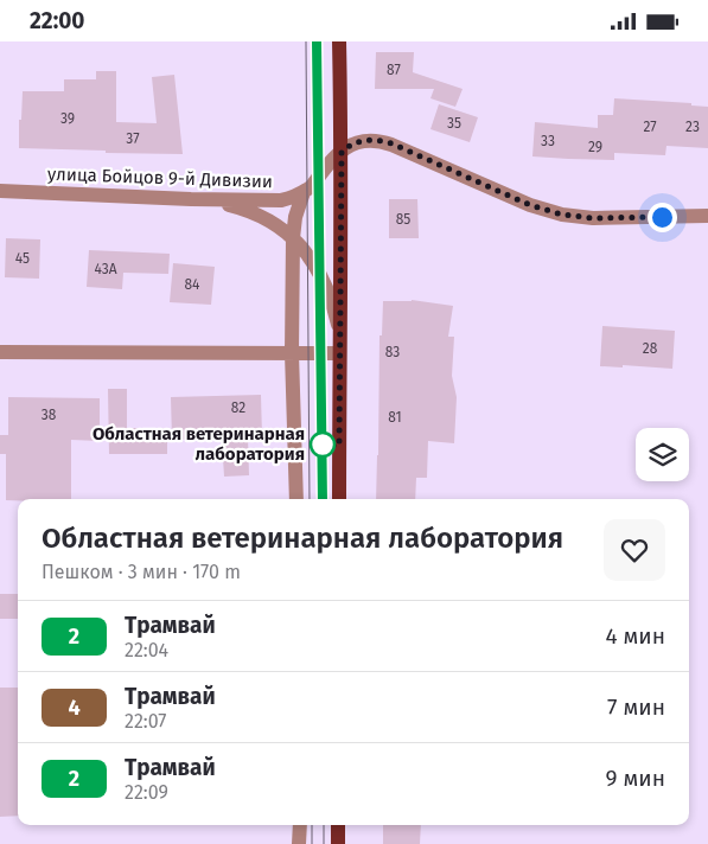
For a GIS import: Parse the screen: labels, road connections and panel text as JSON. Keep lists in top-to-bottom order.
{
  "streets": {
    "street": ["улица Бойцов 9-й Дивизии"]
  },
  "places": ["Областная ветеринарная лаборатория"],
  "lines": ["tram line 2"],
  "house_numbers": [
    "87",
    "39",
    "35",
    "27",
    "23",
    "37",
    "33",
    "29",
    "85",
    "45",
    "43А",
    "84",
    "28",
    "83",
    "82",
    "38",
    "81"
  ],
  "page": {
    "status": "22:00",
    "heading": ["Областная ветеринарная лаборатория", "Пешком · 3 мин · 170 m"],
    "list": [
      {
        "mark": "2",
        "name": "Трамвай",
        "note": "22:04",
        "value": "4 мин"
      },
      {
        "mark": "4",
        "name": "Трамвай",
        "note": "22:07",
        "value": "7 мин"
      },
      {
        "mark": "2",
        "name": "Трамвай",
        "note": "22:09",
        "value": "9 мин"
      }
    ]
  }
}
